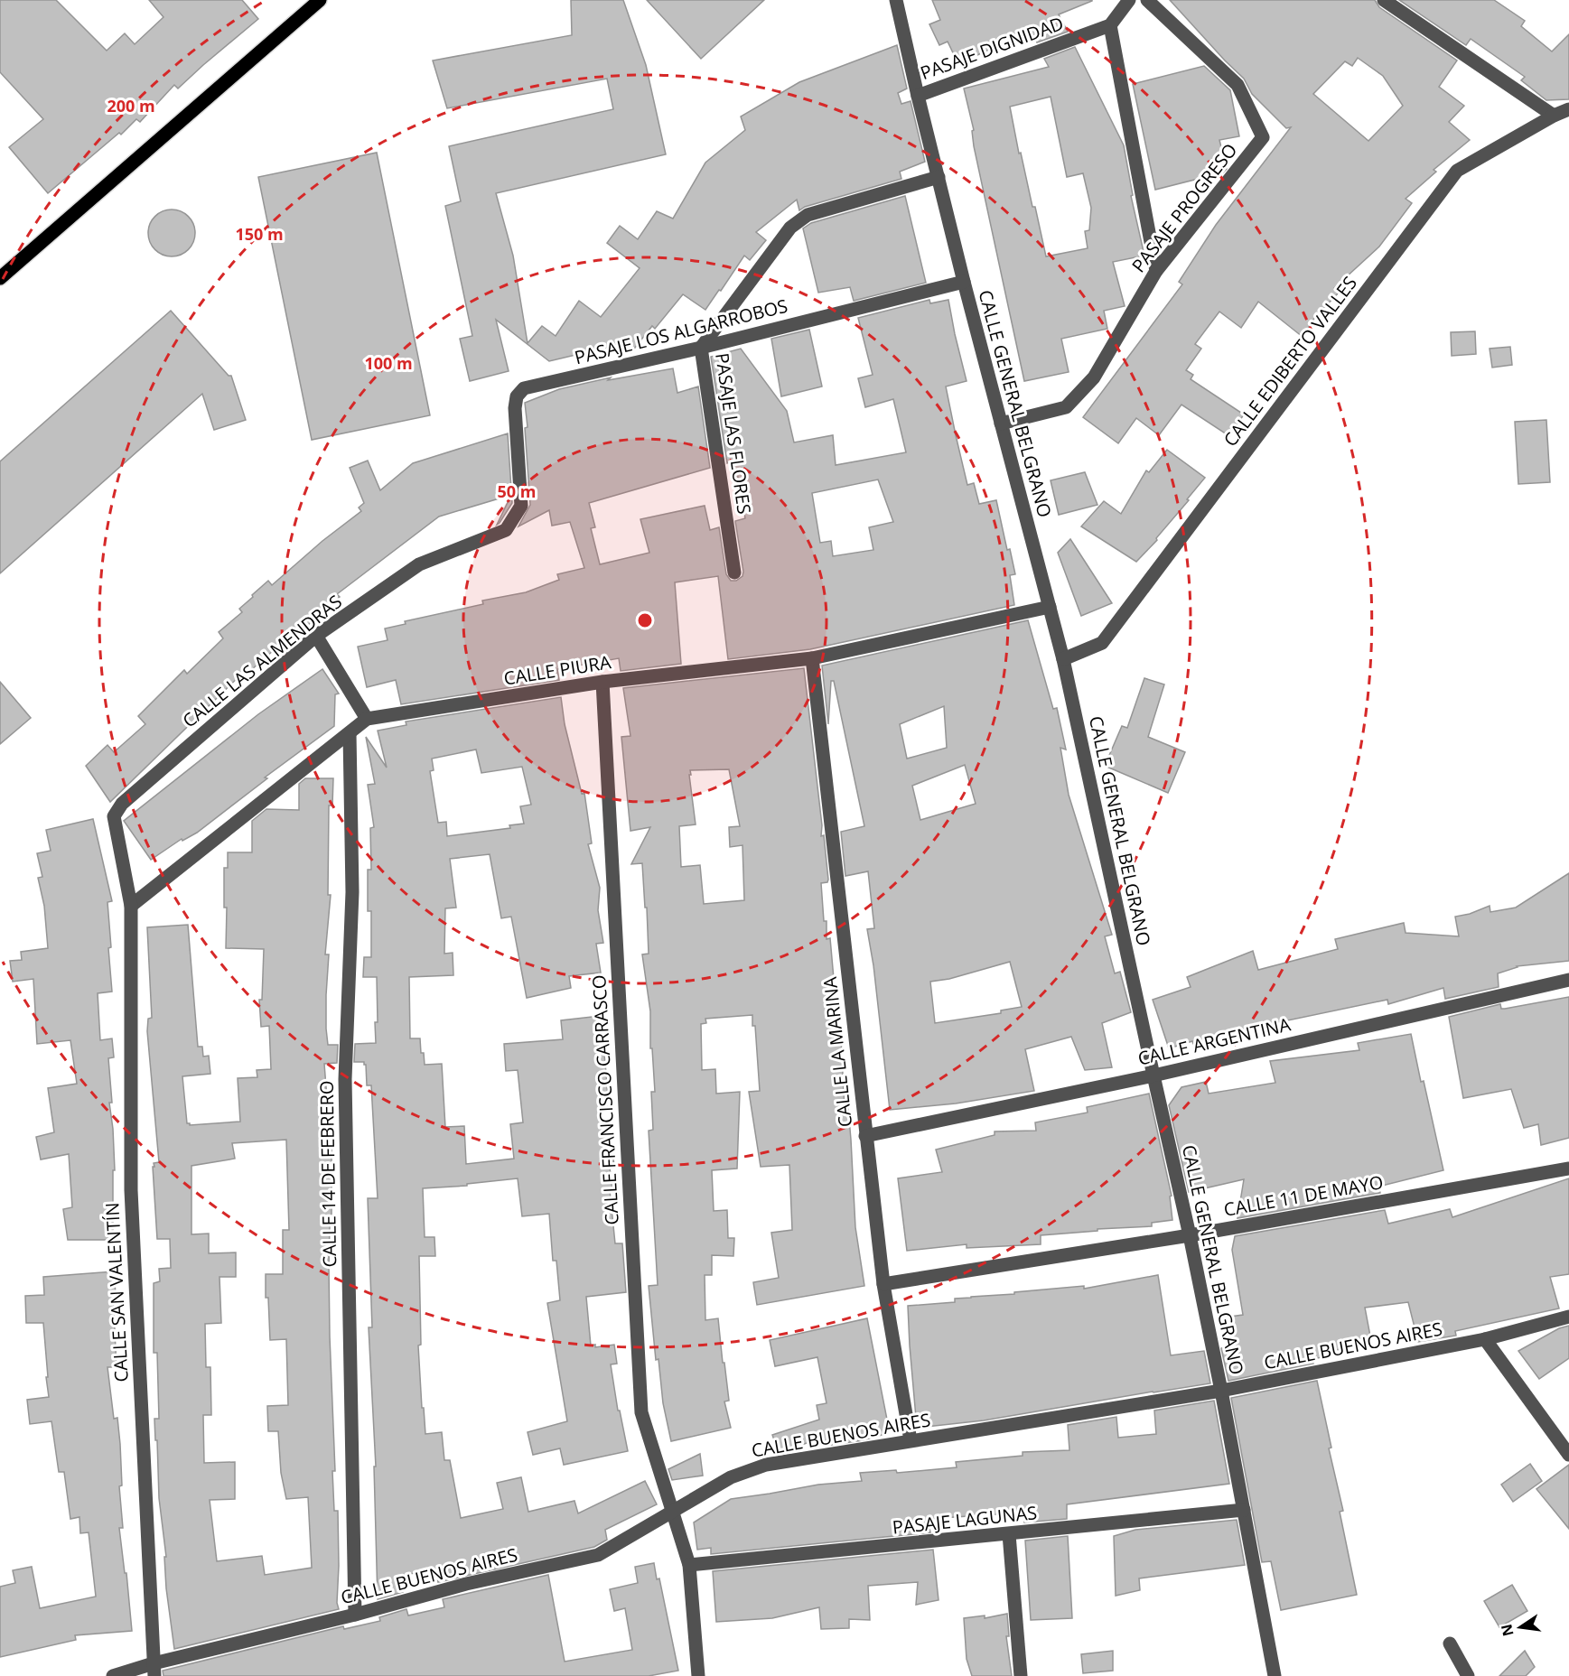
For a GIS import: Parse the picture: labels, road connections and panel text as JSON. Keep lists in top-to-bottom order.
{
  "streets": {
    "street": [
      "PASAJE DIGNIDAD",
      "PASAJE PROGRESO",
      "PASAJE LOS ALGARROBOS",
      "CALLE EDIBERTO VALLES",
      "CALLE GENERAL BELGRANO",
      "PASAJE LAS FLORES",
      "CALLE LAS ALMENDRAS",
      "CALLE PIURA",
      "CALLE ARGENTINA",
      "CALLE LA MARINA",
      "CALLE FRANCISCO CARRASCO",
      "CALLE 14 DE FEBRERO",
      "CALLE 11 DE MAYO",
      "CALLE SAN VALENTÍN",
      "CALLE BUENOS AIRES",
      "PASAJE LAGUNAS"
    ]
  },
  "crossings": [
    ["PASAJE DIGNIDAD", "CALLE GENERAL BELGRANO"],
    ["PASAJE PROGRESO", "CALLE GENERAL BELGRANO"],
    ["PASAJE LOS ALGARROBOS", "CALLE GENERAL BELGRANO"],
    ["PASAJE LOS ALGARROBOS", "PASAJE LAS FLORES"],
    ["PASAJE LOS ALGARROBOS", "CALLE LAS ALMENDRAS"],
    ["CALLE EDIBERTO VALLES", "CALLE GENERAL BELGRANO"],
    ["CALLE GENERAL BELGRANO", "PASAJE LAS FLORES"],
    ["CALLE GENERAL BELGRANO", "CALLE PIURA"],
    ["CALLE GENERAL BELGRANO", "CALLE ARGENTINA"],
    ["CALLE GENERAL BELGRANO", "CALLE 11 DE MAYO"],
    ["CALLE GENERAL BELGRANO", "CALLE BUENOS AIRES"],
    ["CALLE GENERAL BELGRANO", "PASAJE LAGUNAS"],
    ["CALLE LAS ALMENDRAS", "CALLE SAN VALENTÍN"],
    ["CALLE PIURA", "CALLE LA MARINA"],
    ["CALLE PIURA", "CALLE FRANCISCO CARRASCO"],
    ["CALLE ARGENTINA", "CALLE LA MARINA"],
    ["CALLE LA MARINA", "CALLE 11 DE MAYO"],
    ["CALLE LA MARINA", "CALLE BUENOS AIRES"],
    ["CALLE FRANCISCO CARRASCO", "CALLE BUENOS AIRES"],
    ["CALLE FRANCISCO CARRASCO", "PASAJE LAGUNAS"],
    ["CALLE 14 DE FEBRERO", "CALLE BUENOS AIRES"],
    ["CALLE SAN VALENTÍN", "CALLE BUENOS AIRES"]
  ],
  "north": "left",
  "rings": [
    "200 m",
    "150 m",
    "100 m",
    "50 m"
  ]
}
